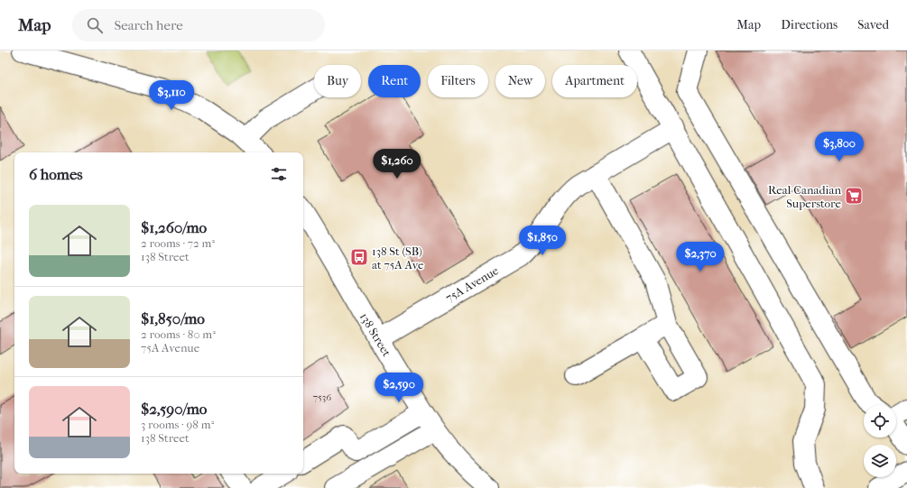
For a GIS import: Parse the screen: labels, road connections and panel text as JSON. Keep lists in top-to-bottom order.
{
  "streets": {
    "main road": ["75A Avenue", "138 Street"]
  },
  "crossings": [
    ["75A Avenue", "138 Street"]
  ],
  "places": {
    "supermarket": ["Real Canadian Superstore"],
    "bus stop": ["138 St (SB) at 75A Ave"]
  },
  "house_numbers": ["7536"],
  "page": {
    "header": "Map",
    "search": "Search here",
    "nav": ["Map", "Directions", "Saved"],
    "chip": [
      "Buy",
      "Rent",
      "Filters",
      "New",
      "Apartment"
    ],
    "price": [
      "$3,110",
      "$3,800",
      "$1,260",
      "$1,850",
      "$2,370",
      "$2,590"
    ],
    "heading": "6 homes",
    "list": [
      {
        "name": "$1,260/mo",
        "note": "2 rooms · 72 m² · 138 Street"
      },
      {
        "name": "$1,850/mo",
        "note": "2 rooms · 80 m² · 75A Avenue"
      },
      {
        "name": "$2,590/mo",
        "note": "3 rooms · 98 m² · 138 Street"
      }
    ]
  }
}
